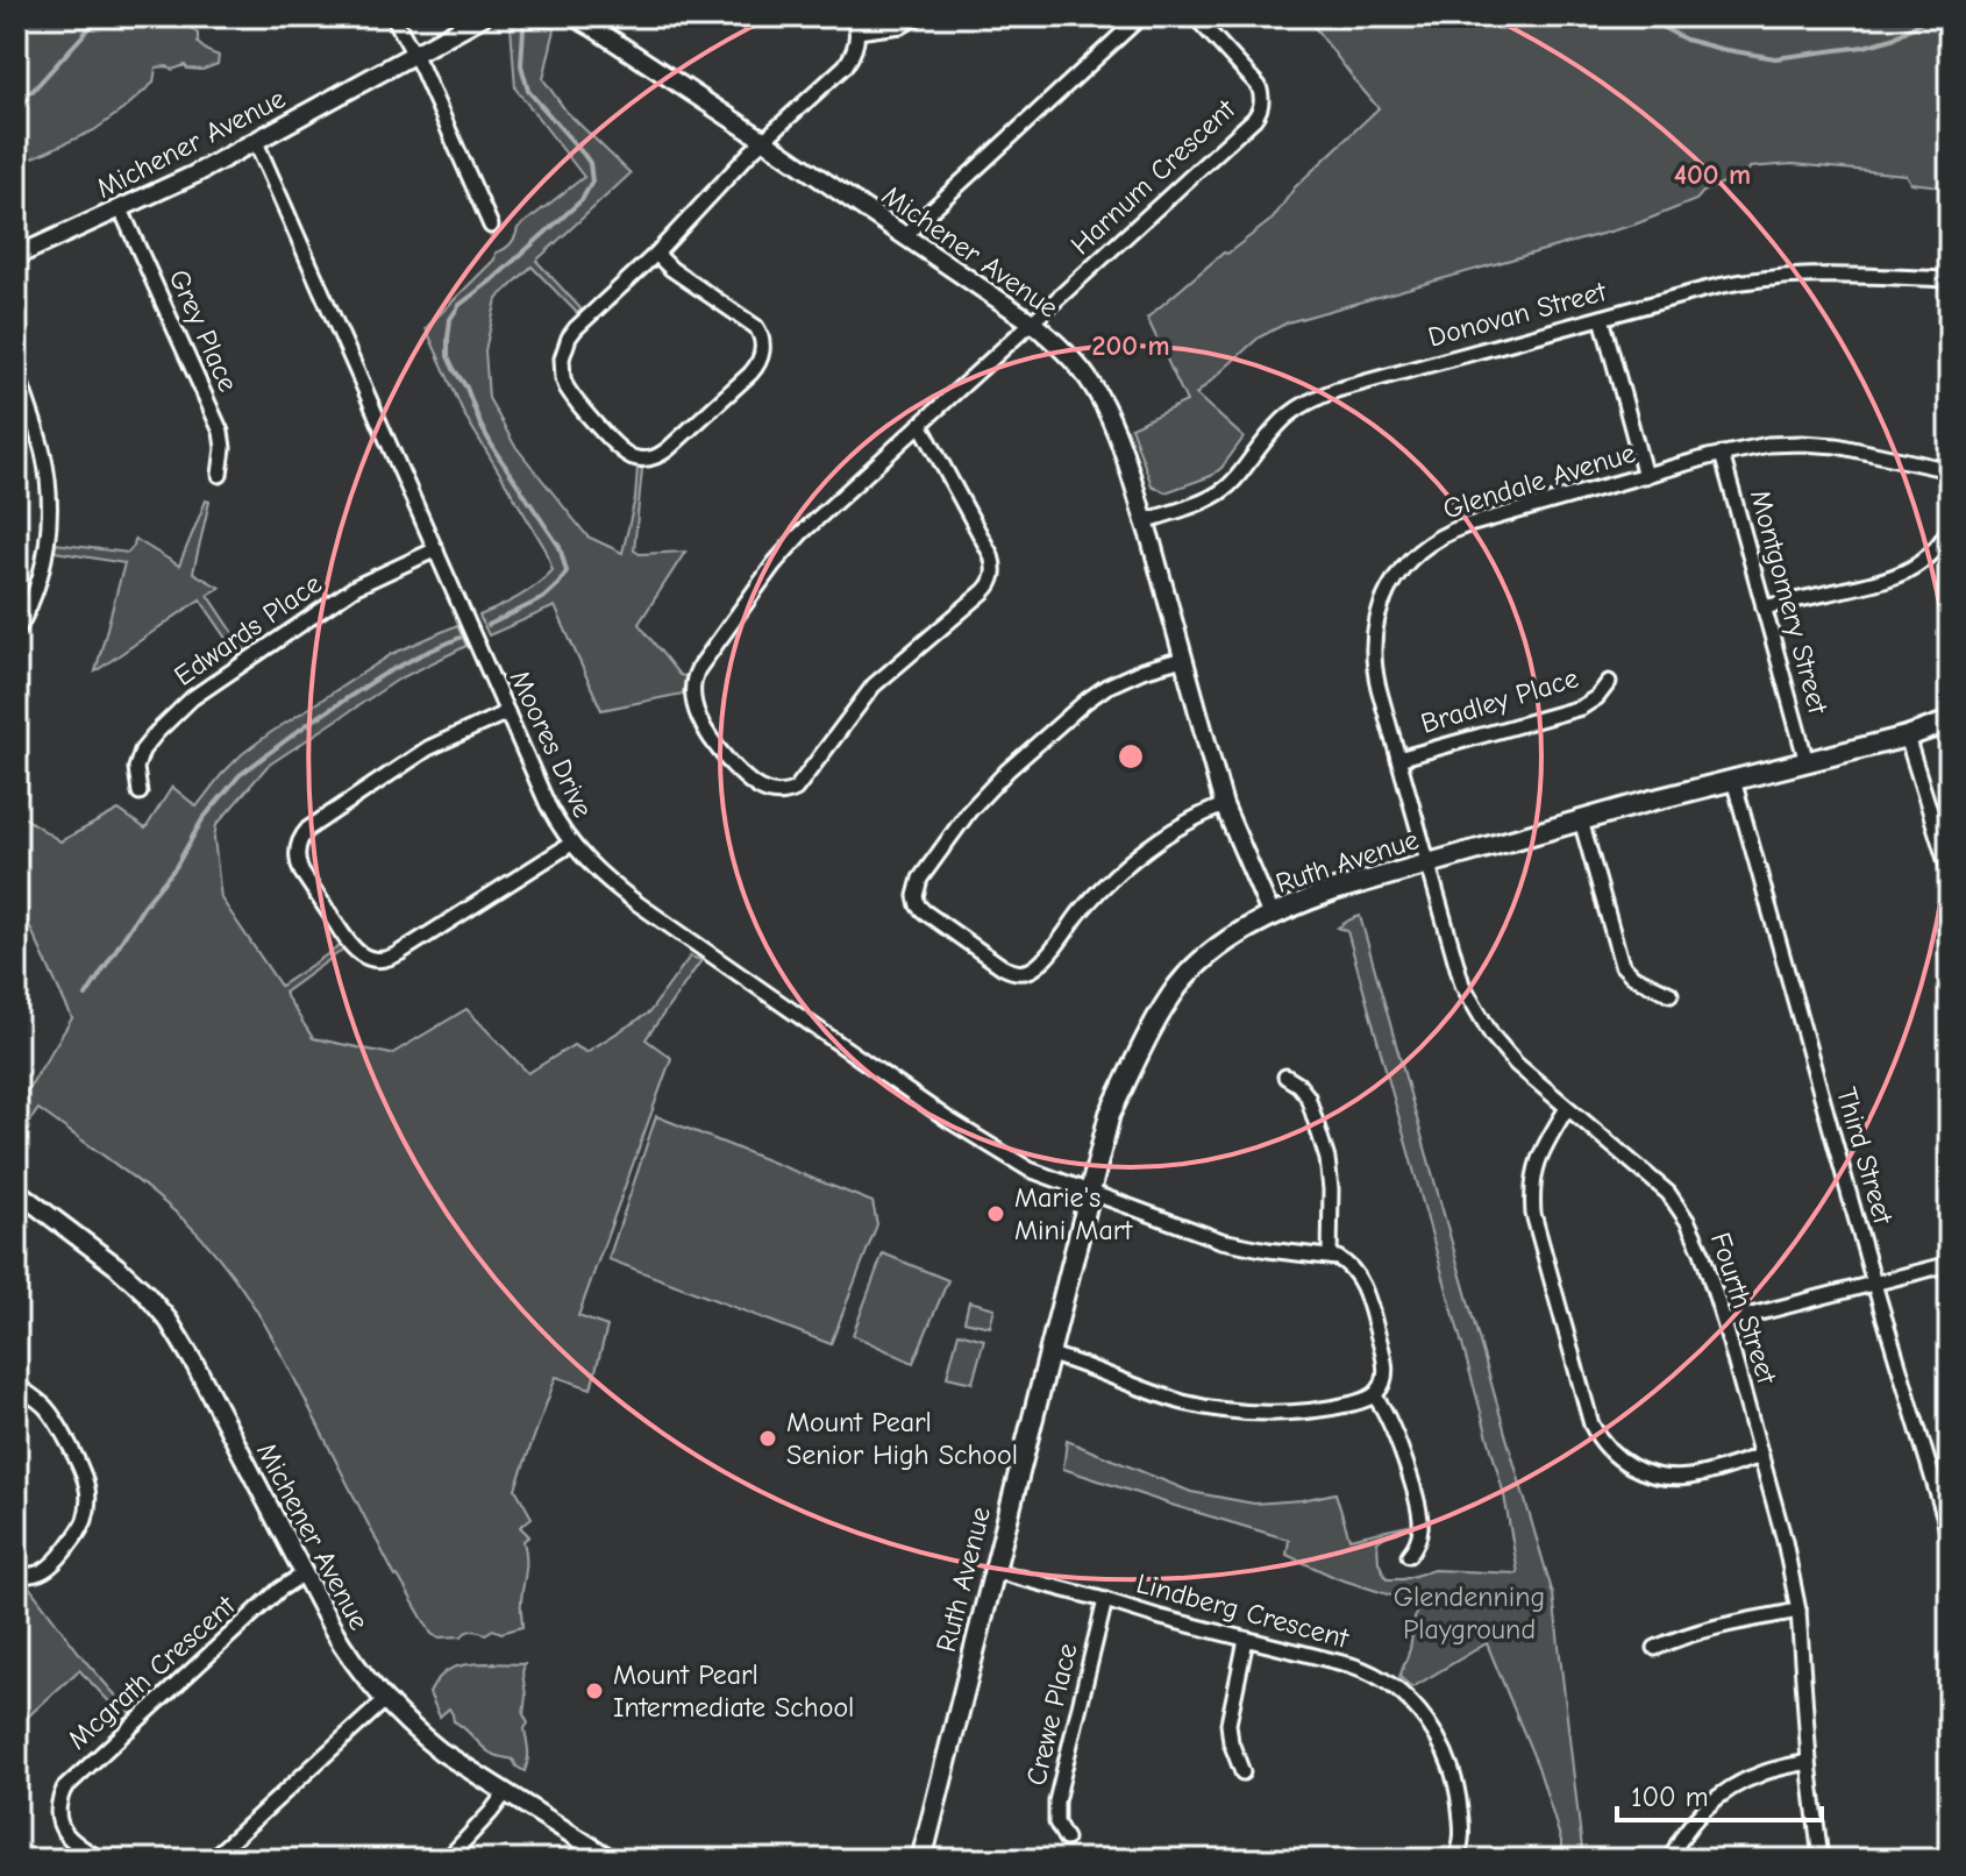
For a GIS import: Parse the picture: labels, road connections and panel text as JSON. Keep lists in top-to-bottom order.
{
  "streets": {
    "main road": ["Ruth Avenue"],
    "street": [
      "Michener Avenue",
      "Harnum Crescent",
      "Donovan Street",
      "Grey Place",
      "Glendale Avenue",
      "Montgomery Street",
      "Edwards Place",
      "Bradley Place",
      "Moores Drive",
      "Third Street",
      "Fourth Street",
      "Lindberg Crescent",
      "Mcgrath Crescent",
      "Crewe Place"
    ]
  },
  "crossings": [
    ["Michener Avenue", "Harnum Crescent"],
    ["Michener Avenue", "Donovan Street"],
    ["Michener Avenue", "Grey Place"],
    ["Michener Avenue", "Moores Drive"],
    ["Michener Avenue", "Ruth Avenue"],
    ["Michener Avenue", "Mcgrath Crescent"],
    ["Glendale Avenue", "Montgomery Street"],
    ["Glendale Avenue", "Bradley Place"],
    ["Glendale Avenue", "Ruth Avenue"],
    ["Glendale Avenue", "Fourth Street"],
    ["Montgomery Street", "Ruth Avenue"],
    ["Edwards Place", "Moores Drive"],
    ["Moores Drive", "Ruth Avenue"],
    ["Ruth Avenue", "Third Street"],
    ["Ruth Avenue", "Fourth Street"],
    ["Ruth Avenue", "Lindberg Crescent"],
    ["Lindberg Crescent", "Crewe Place"]
  ],
  "parks": ["Glendenning Playground"],
  "places": ["Marie's Mini Mart", "Mount Pearl Senior High School", "Mount Pearl Intermediate School"],
  "scale_bar": "100 m",
  "rings": ["400 m", "200 m"]
}
